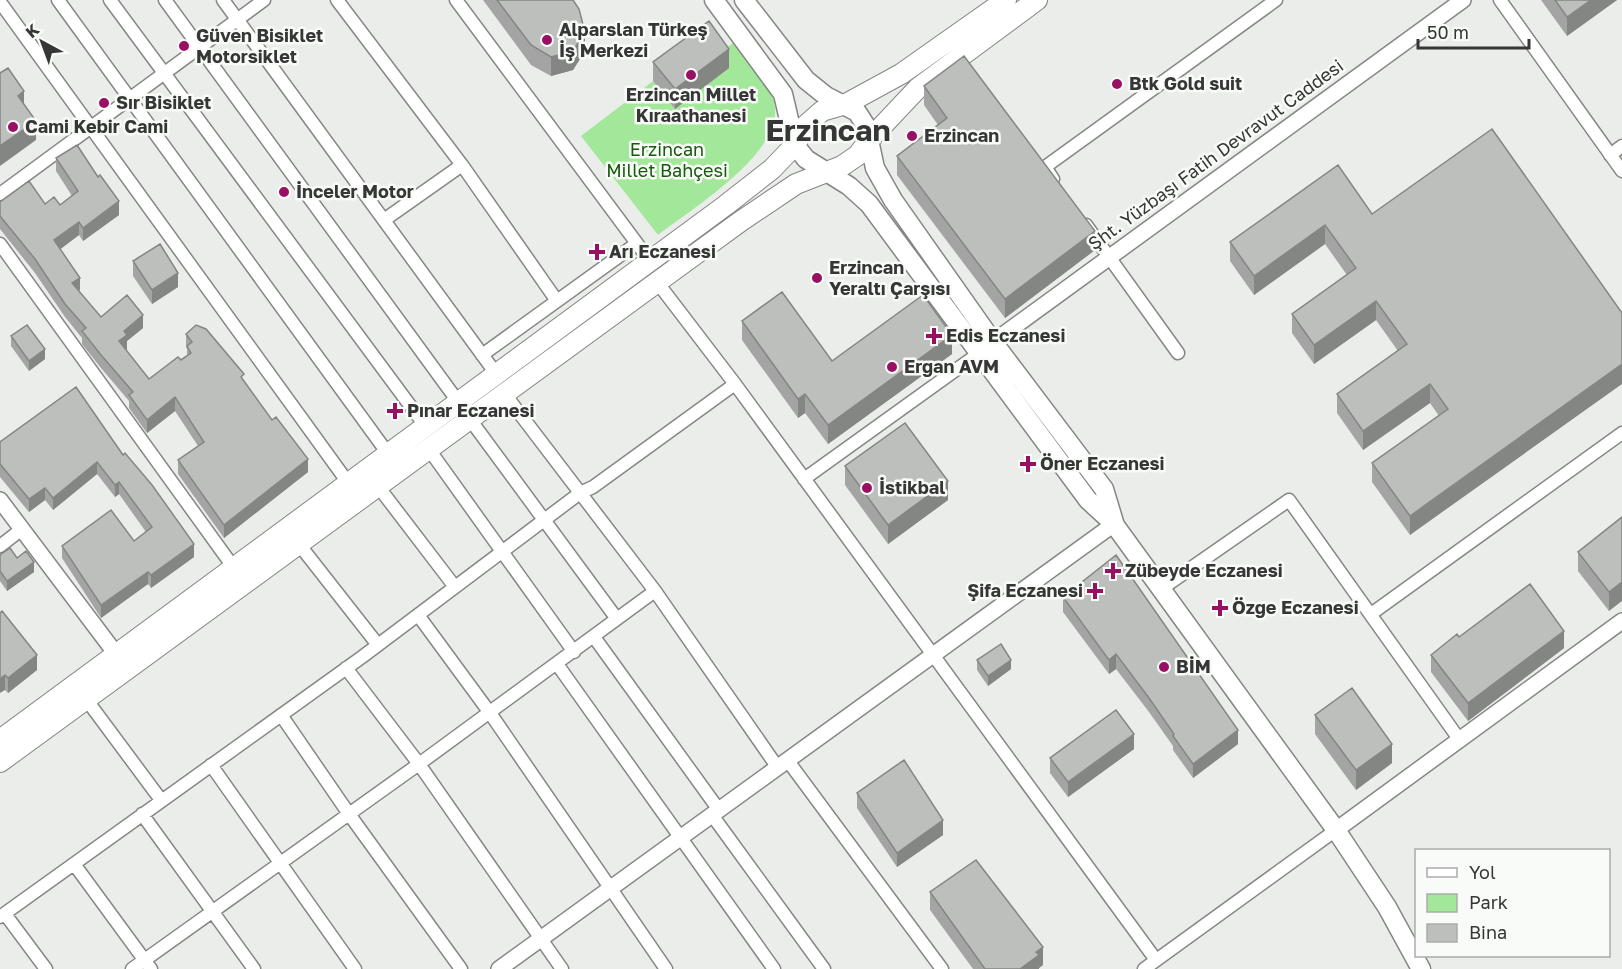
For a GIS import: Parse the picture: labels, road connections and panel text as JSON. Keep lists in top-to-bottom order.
{
  "streets": {
    "street": ["Şht. Yüzbaşı Fatih Devravut Caddesi"]
  },
  "districts": ["Erzincan"],
  "parks": ["Erzincan Millet Bahçesi"],
  "places": {
    "other": [
      "Alparslan Türkeş İş Merkezi",
      "Güven Bisiklet Motorsiklet",
      "Erzincan Millet Kıraathanesi",
      "Btk Gold suit",
      "Sır Bisiklet",
      "Cami Kebir Cami",
      "Erzincan",
      "İnceler Motor",
      "Erzincan Yeraltı Çarşısı",
      "Ergan AVM",
      "İstikbal",
      "BİM"
    ],
    "health": [
      "Arı Eczanesi",
      "Edis Eczanesi",
      "Pınar Eczanesi",
      "Öner Eczanesi",
      "Zübeyde Eczanesi",
      "Şifa Eczanesi",
      "Özge Eczanesi"
    ]
  },
  "legend": ["Yol", "Park", "Bina"],
  "scale_bar": "50 m",
  "north": "top left"
}
